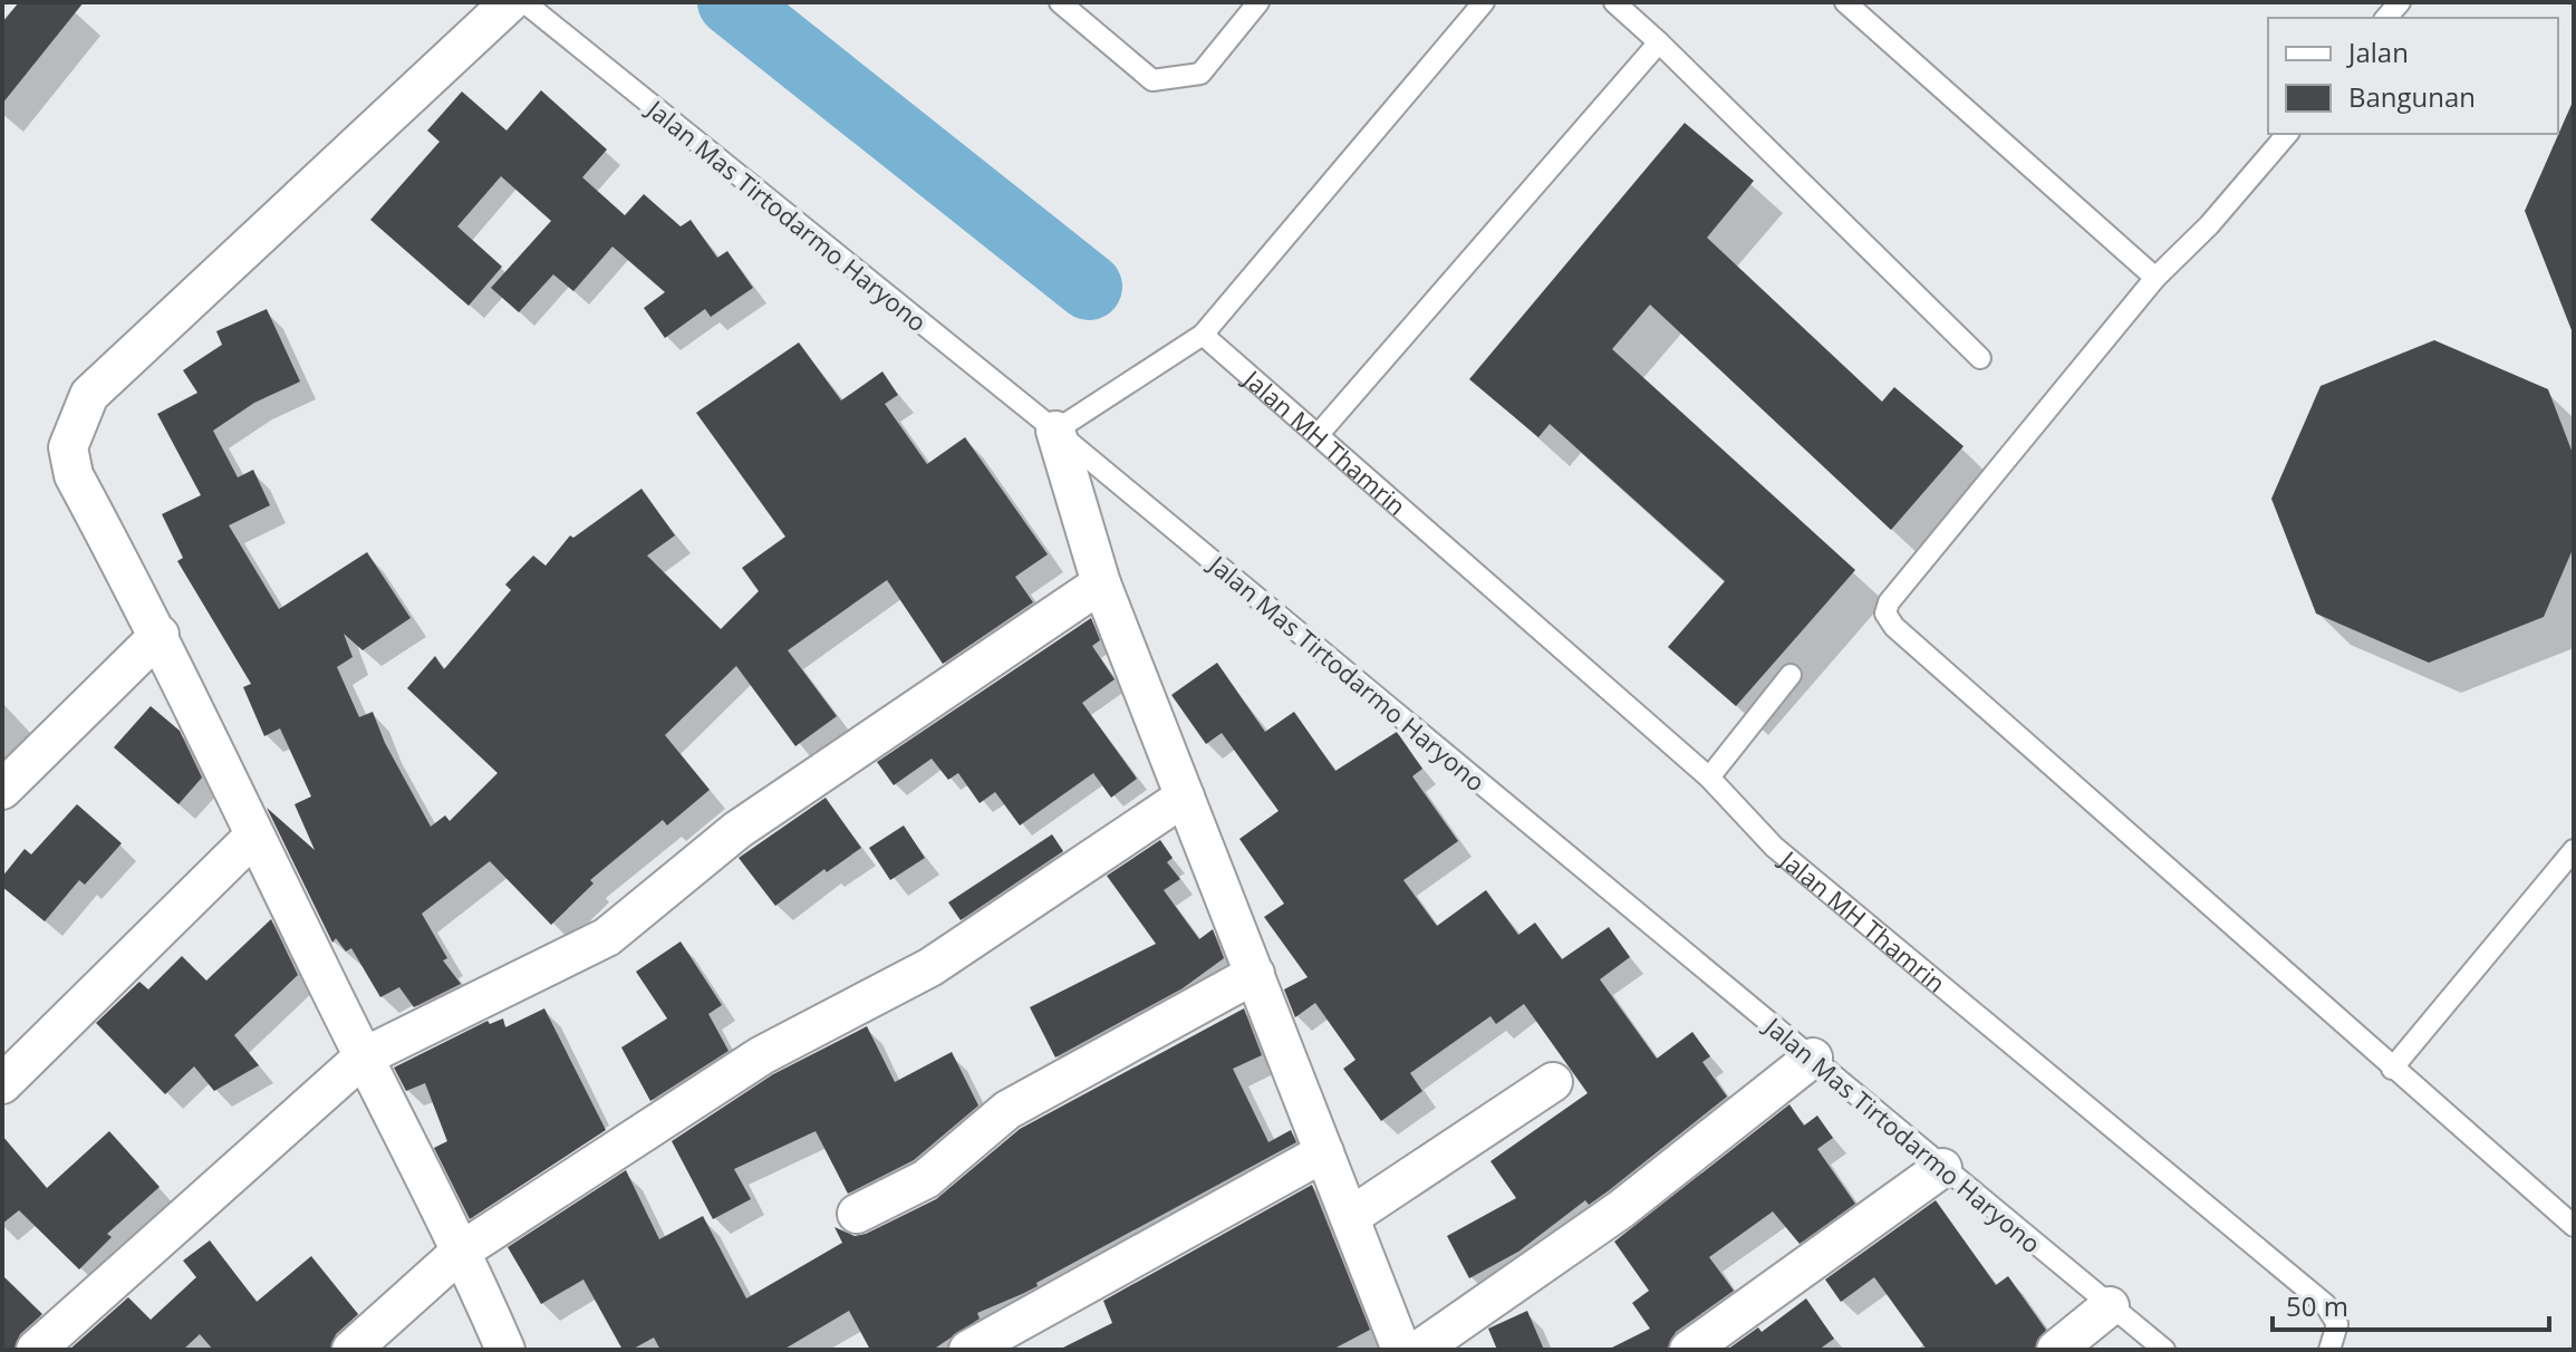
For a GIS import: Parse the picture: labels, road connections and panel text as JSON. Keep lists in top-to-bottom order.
{
  "streets": {
    "lane": ["Jalan Mas Tirtodarmo Haryono", "Jalan MH Thamrin"]
  },
  "legend": ["Jalan", "Bangunan"],
  "scale_bar": "50 m"
}
